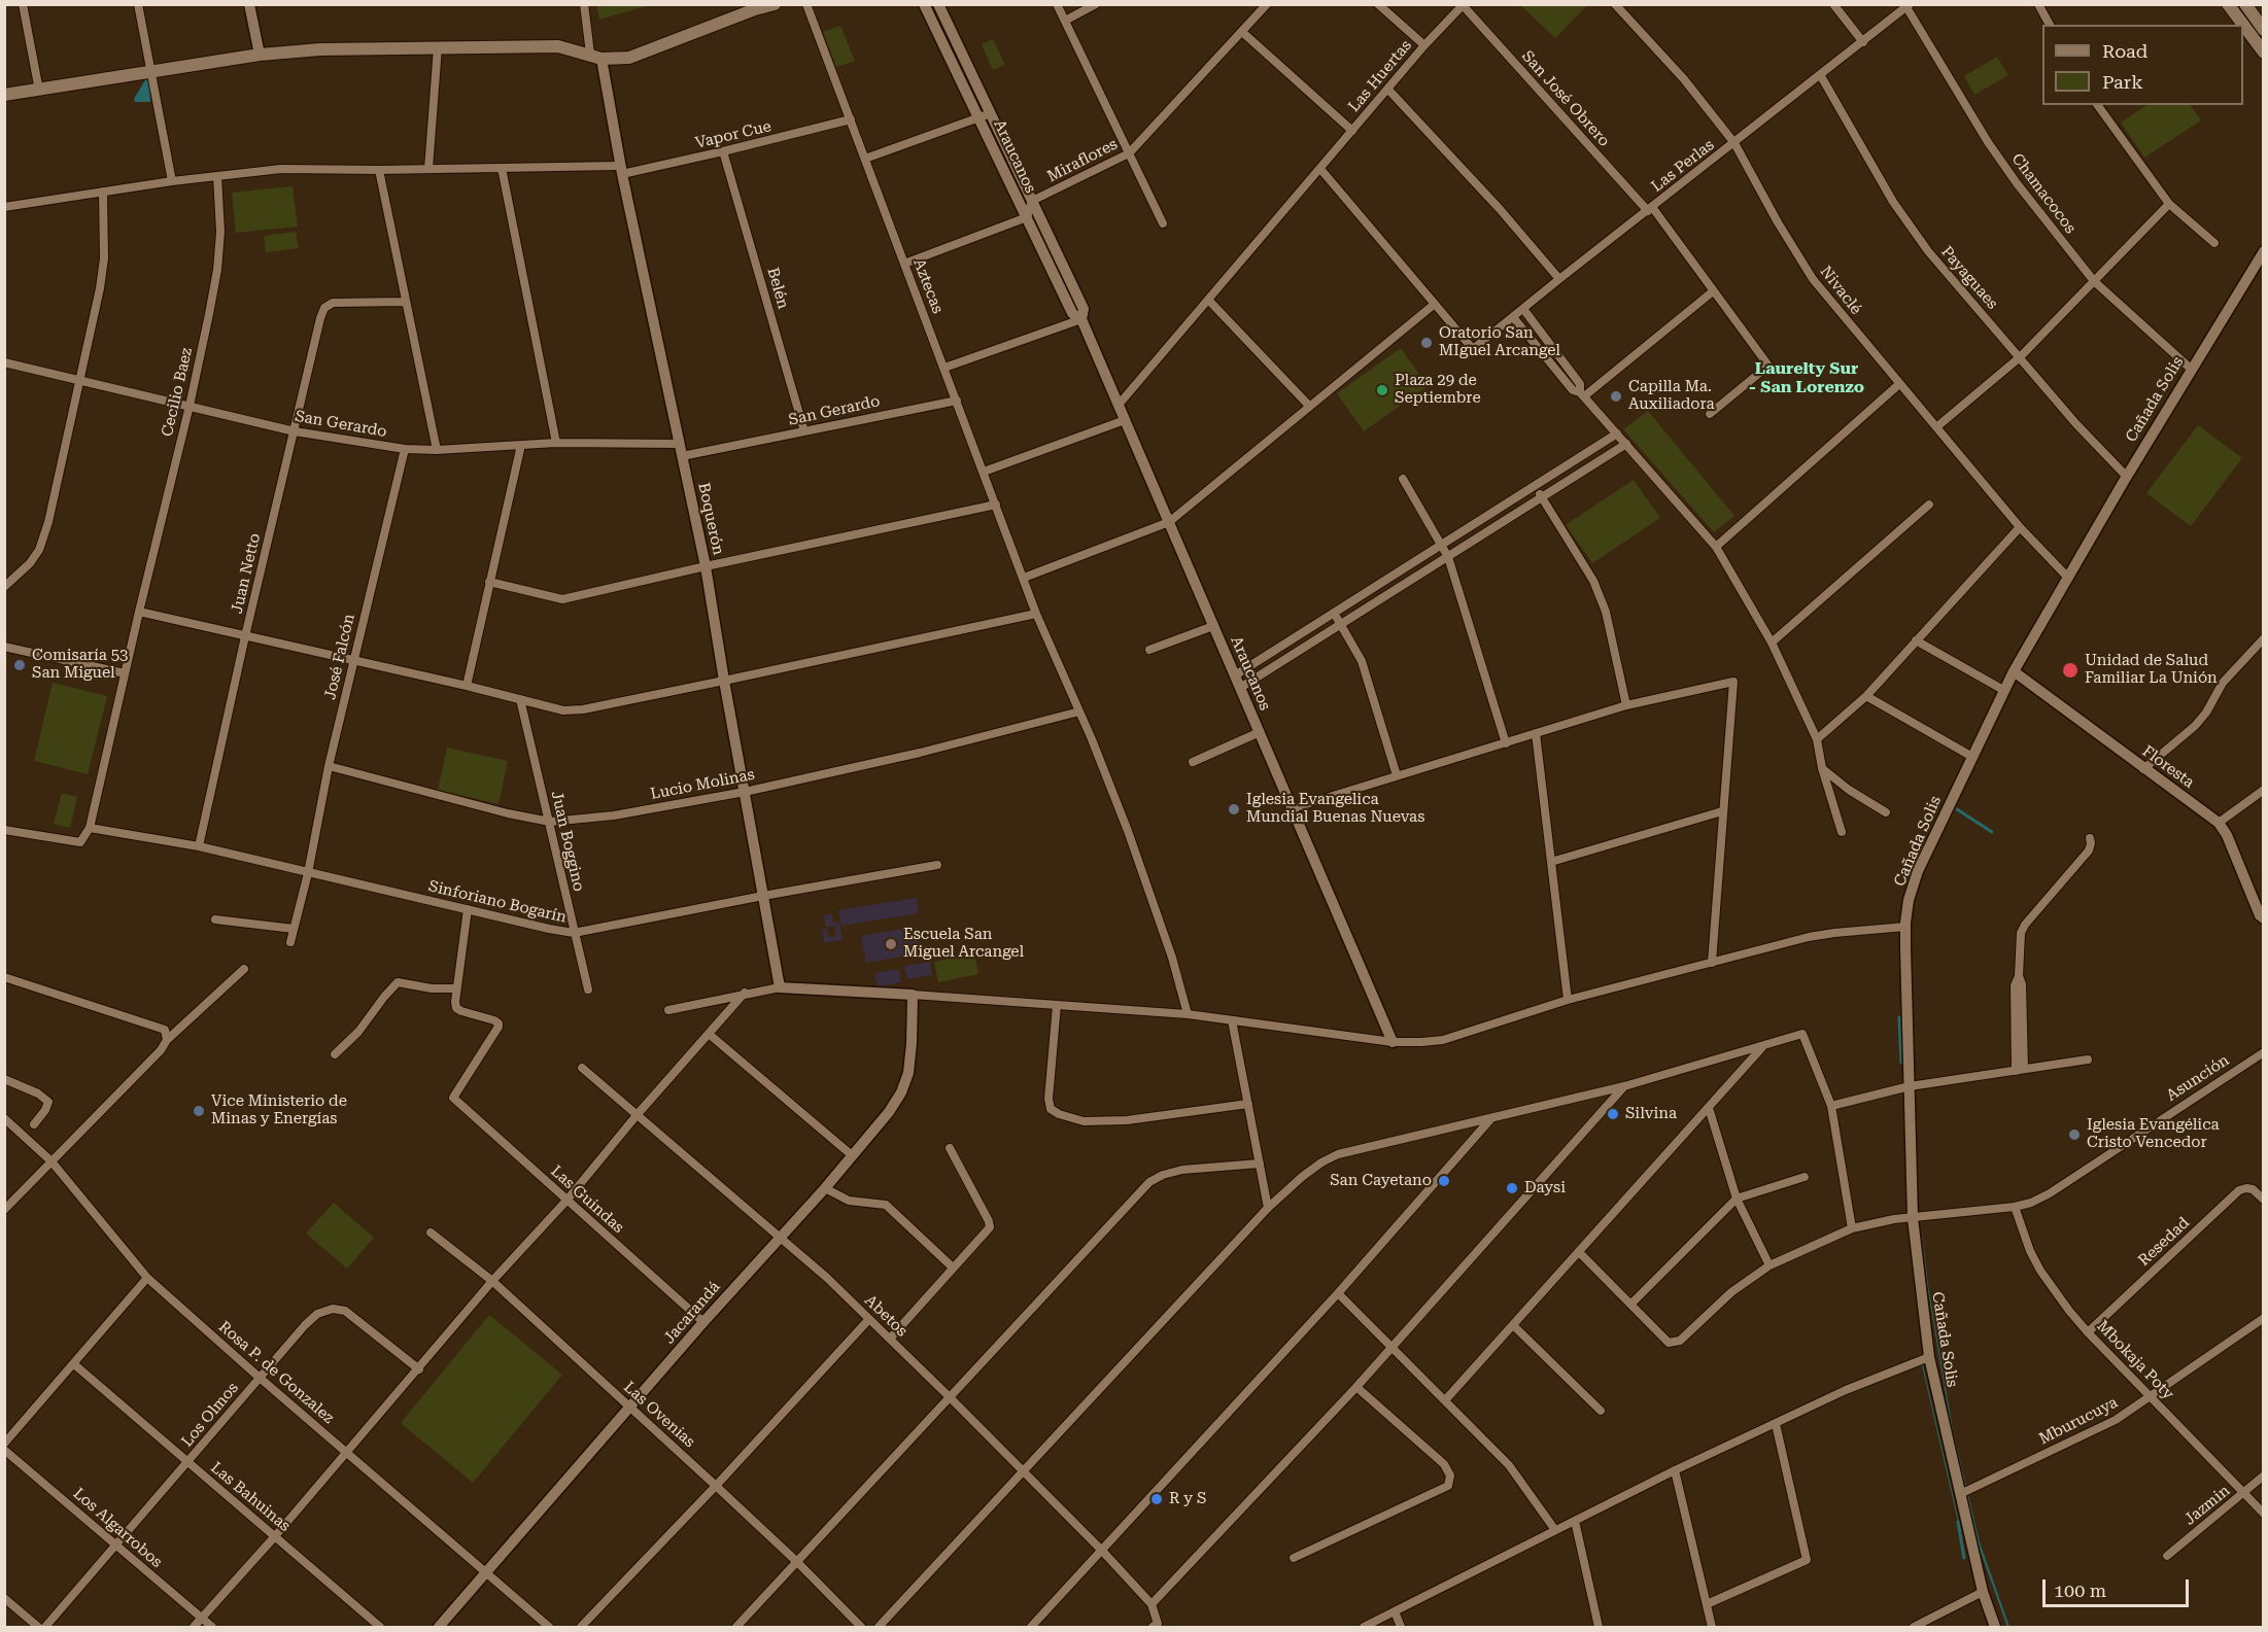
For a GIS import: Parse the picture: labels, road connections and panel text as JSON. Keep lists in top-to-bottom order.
{
  "streets": {
    "street": [
      "Las Huertas",
      "San José Obrero",
      "Vapor Cue",
      "Araucanos",
      "Miraflores",
      "Las Perlas",
      "Chamacocos",
      "Payaguaes",
      "Aztecas",
      "Belén",
      "Nivaclé",
      "Cecilio Baez",
      "Cañada Solis",
      "San Gerardo",
      "Boquerón",
      "Juan Netto",
      "José Falcón",
      "Floresta",
      "Lucio Molinas",
      "Juan Boggino",
      "Sinforiano Bogarín",
      "Asunción",
      "Las Guindas",
      "Resedad",
      "Jacarandá",
      "Abetos",
      "Mbokaja Poty",
      "Rosa P. de Gonzalez",
      "Los Olmos",
      "Las Ovenias",
      "Mburucuya",
      "Las Bahuinas",
      "Jazmin",
      "Los Algarrobos"
    ]
  },
  "crossings": [
    ["Las Huertas", "San José Obrero"],
    ["Las Huertas", "Araucanos"],
    ["San José Obrero", "Las Perlas"],
    ["Vapor Cue", "Aztecas"],
    ["Vapor Cue", "Belén"],
    ["Vapor Cue", "Cecilio Baez"],
    ["Vapor Cue", "Boquerón"],
    ["Araucanos", "Miraflores"],
    ["Las Perlas", "Chamacocos"],
    ["Las Perlas", "Payaguaes"],
    ["Las Perlas", "Nivaclé"],
    ["Chamacocos", "Cañada Solis"],
    ["Payaguaes", "Cañada Solis"],
    ["Aztecas", "San Gerardo"],
    ["Aztecas", "Lucio Molinas"],
    ["Belén", "San Gerardo"],
    ["Nivaclé", "Cañada Solis"],
    ["Cecilio Baez", "San Gerardo"],
    ["Cecilio Baez", "Sinforiano Bogarín"],
    ["Cañada Solis", "Floresta"],
    ["Cañada Solis", "Asunción"],
    ["Cañada Solis", "Mburucuya"],
    ["San Gerardo", "Boquerón"],
    ["San Gerardo", "Juan Netto"],
    ["San Gerardo", "José Falcón"],
    ["Boquerón", "Lucio Molinas"],
    ["Boquerón", "Sinforiano Bogarín"],
    ["Juan Netto", "Sinforiano Bogarín"],
    ["José Falcón", "Lucio Molinas"],
    ["José Falcón", "Sinforiano Bogarín"],
    ["Lucio Molinas", "Juan Boggino"],
    ["Juan Boggino", "Sinforiano Bogarín"],
    ["Asunción", "Mbokaja Poty"],
    ["Las Guindas", "Jacarandá"],
    ["Resedad", "Mbokaja Poty"],
    ["Jacarandá", "Abetos"],
    ["Jacarandá", "Rosa P. de Gonzalez"],
    ["Jacarandá", "Las Ovenias"],
    ["Mbokaja Poty", "Mburucuya"],
    ["Mbokaja Poty", "Jazmin"],
    ["Rosa P. de Gonzalez", "Los Olmos"],
    ["Los Olmos", "Las Bahuinas"],
    ["Los Olmos", "Los Algarrobos"]
  ],
  "districts": ["Laurelty Sur - San Lorenzo"],
  "places": [
    "Oratorio San MIguel Arcangel",
    "Plaza 29 de Septiembre",
    "Capilla Ma. Auxiliadora",
    "Comisaría 53 San Miguel",
    "Unidad de Salud Familiar La Unión",
    "Iglesia Evangelica Mundial Buenas Nuevas",
    "Escuela San Miguel Arcangel",
    "Vice Ministerio de Minas y Energías",
    "Silvina",
    "Iglesia Evangélica Cristo Vencedor",
    "San Cayetano",
    "Daysi",
    "R y S"
  ],
  "legend": ["Road", "Park"],
  "scale_bar": "100 m"
}
